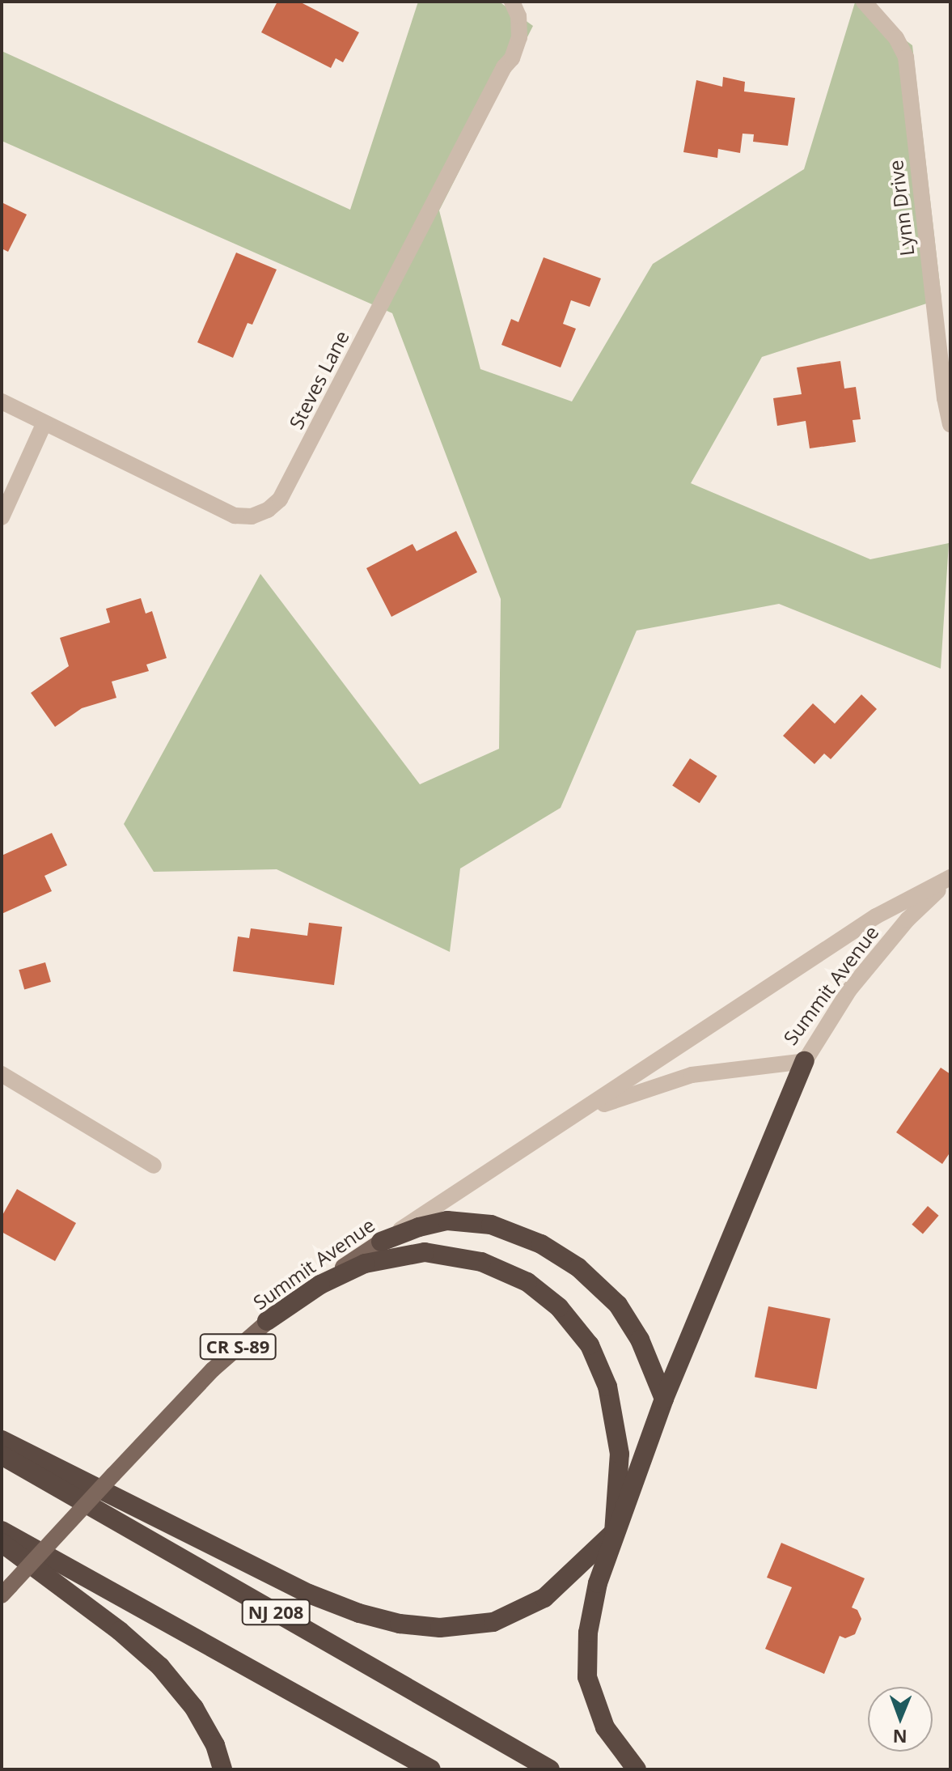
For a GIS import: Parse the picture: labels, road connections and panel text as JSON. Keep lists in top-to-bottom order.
{
  "streets": {
    "highway": ["NJ 208"],
    "main road": ["Summit Avenue", "CR S-89"],
    "street": ["Lynn Drive", "Steves Lane"]
  },
  "north": "bottom"
}
